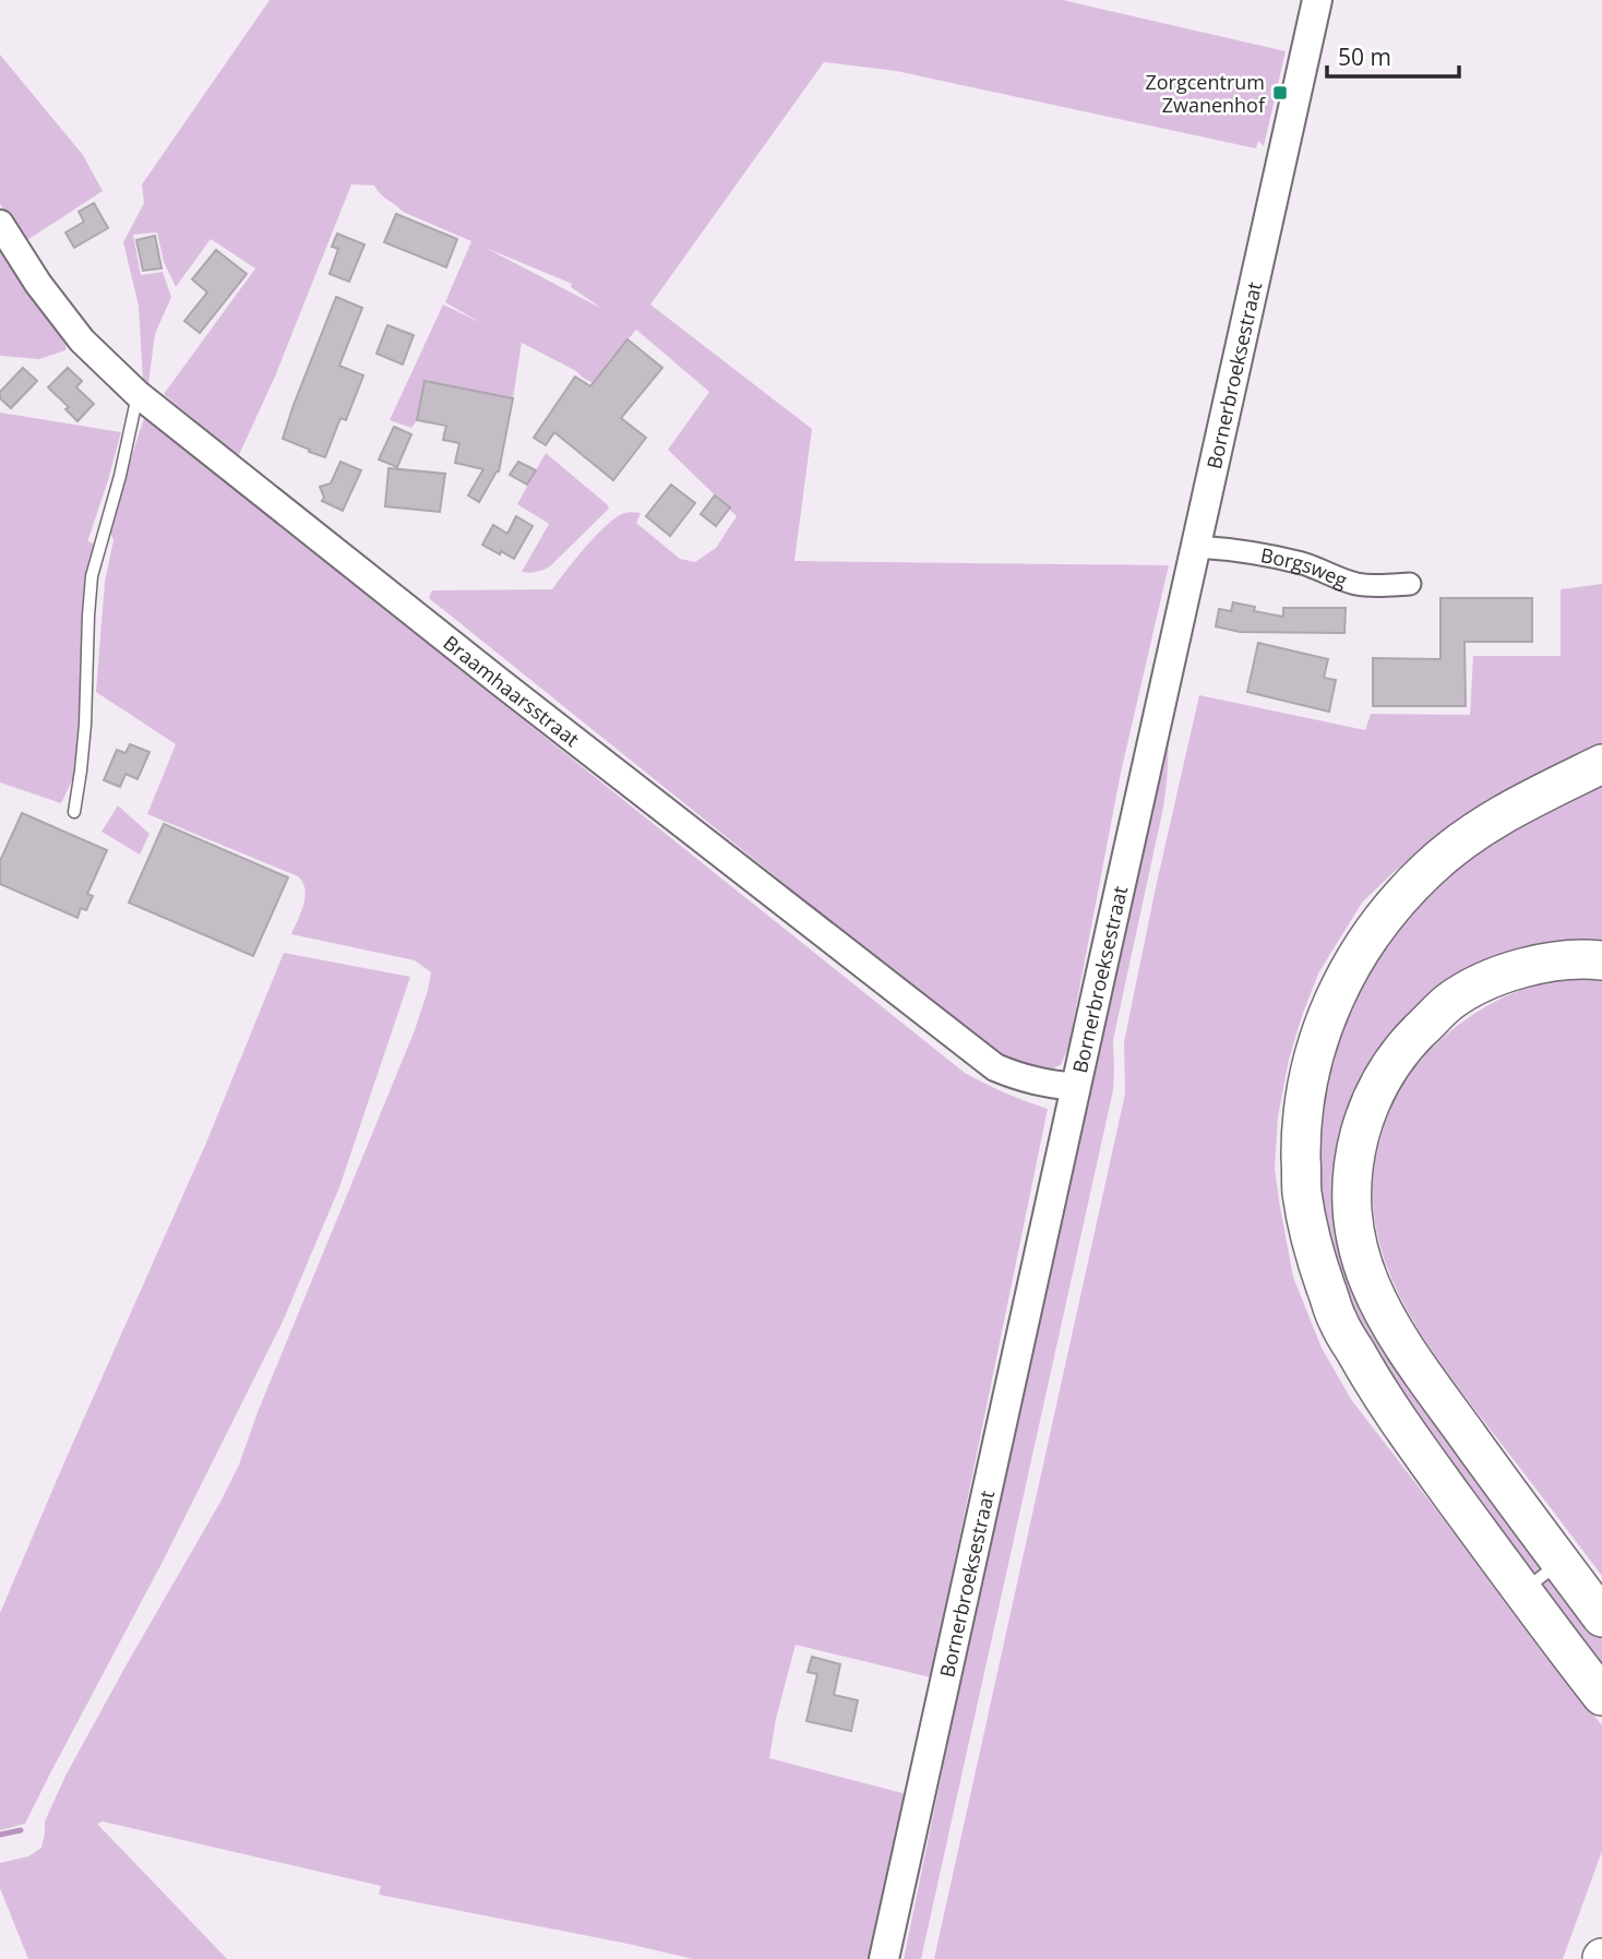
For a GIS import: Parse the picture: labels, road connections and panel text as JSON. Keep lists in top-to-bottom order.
{
  "streets": {
    "main road": ["Bornerbroeksestraat"],
    "street": ["Borgsweg", "Braamhaarsstraat"]
  },
  "crossings": [
    ["Bornerbroeksestraat", "Borgsweg"],
    ["Bornerbroeksestraat", "Braamhaarsstraat"]
  ],
  "places": {
    "transit": ["Zorgcentrum Zwanenhof"]
  },
  "scale_bar": "50 m"
}
